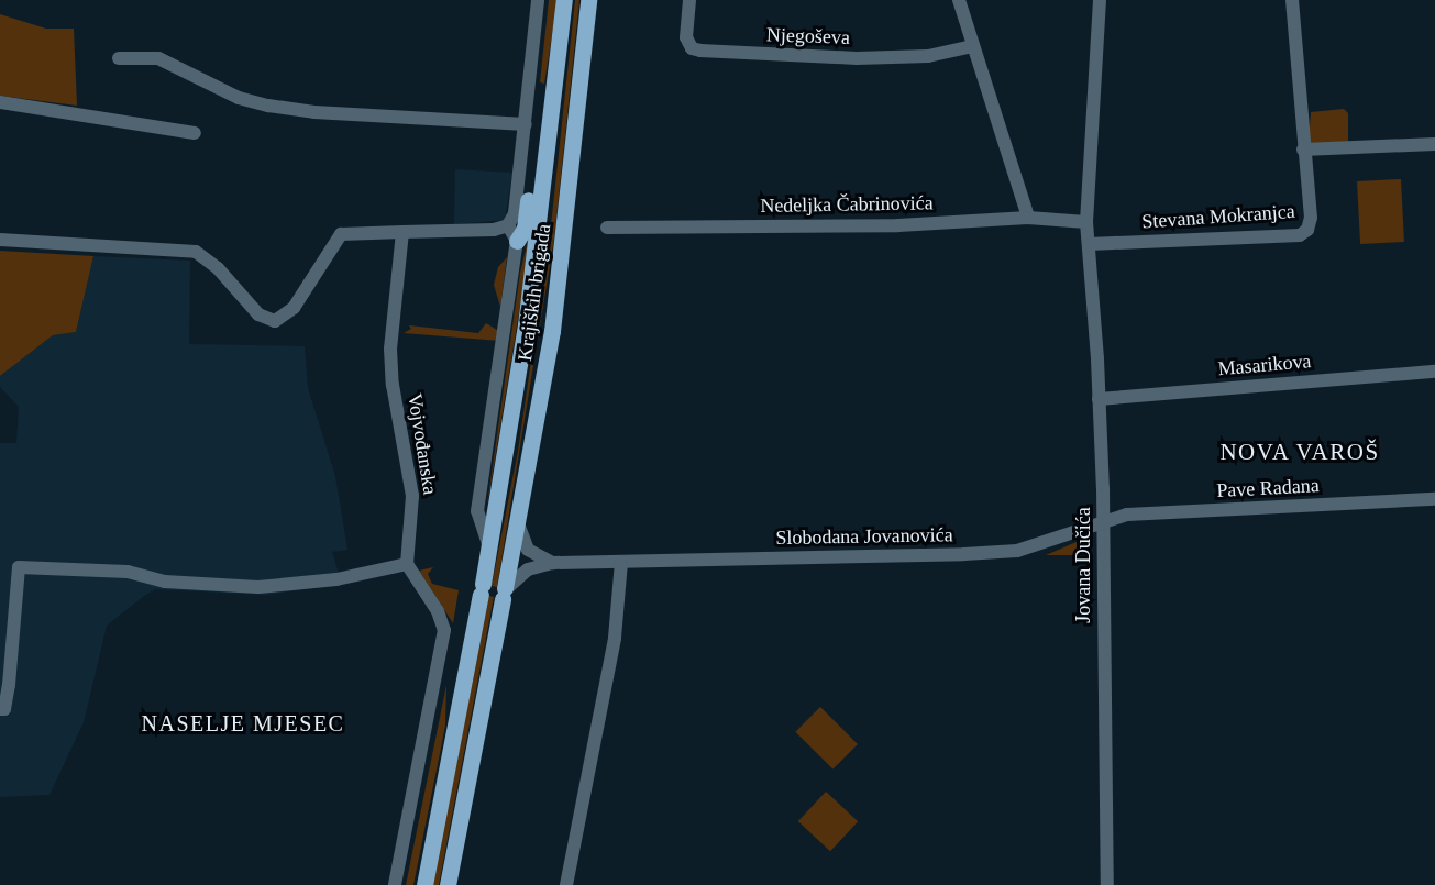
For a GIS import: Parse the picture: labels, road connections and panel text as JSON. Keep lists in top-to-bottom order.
{
  "streets": {
    "main road": ["Krajiških brigada"],
    "street": [
      "Njegoševa",
      "Nedeljka Čabrinovića",
      "Stevana Mokranjca",
      "Masarikova",
      "Vojvođanska",
      "Pave Radana",
      "Slobodana Jovanovića",
      "Jovana Dučića"
    ]
  },
  "crossings": [
    ["Nedeljka Čabrinovića", "Jovana Dučića"],
    ["Stevana Mokranjca", "Jovana Dučića"],
    ["Masarikova", "Jovana Dučića"],
    ["Pave Radana", "Slobodana Jovanovića"],
    ["Pave Radana", "Jovana Dučića"],
    ["Slobodana Jovanovića", "Jovana Dučića"]
  ],
  "districts": ["NOVA VAROŠ", "NASELJE MJESEC"]
}
